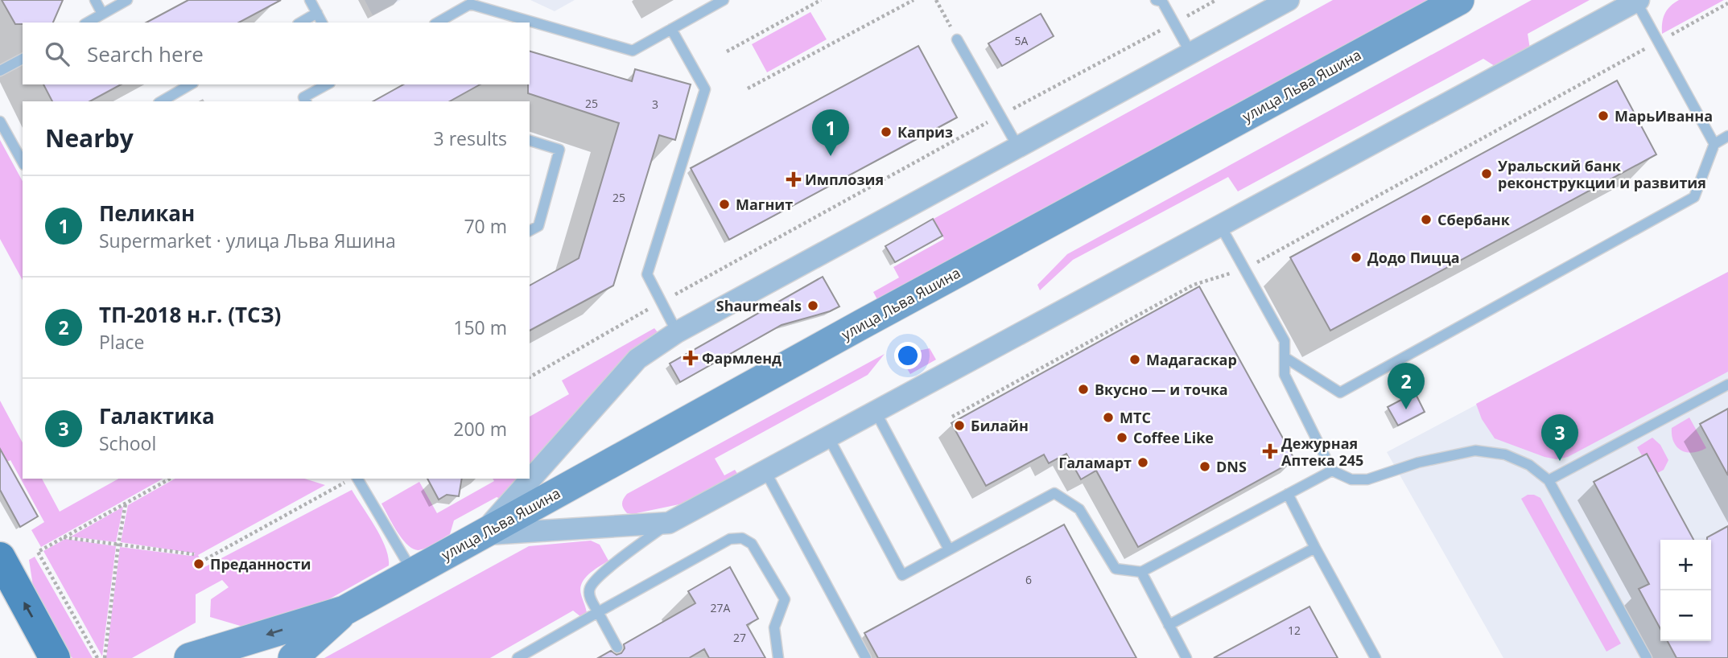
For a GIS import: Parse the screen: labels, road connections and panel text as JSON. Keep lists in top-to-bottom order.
{
  "streets": {
    "main road": ["улица Льва Яшина"]
  },
  "places": {
    "other": [
      "МарьИванна",
      "Каприз",
      "Уральский банк реконструкции и развития",
      "Магнит",
      "Сбербанк",
      "Додо Пицца",
      "Shaurmeals",
      "Мадагаскар",
      "Вкусно — и точка",
      "МТС",
      "Билайн",
      "Coffee Like",
      "Галамарт",
      "DNS",
      "Преданности"
    ],
    "health": ["Имплозия", "Фармленд", "Дежурная Аптека 245"]
  },
  "house_numbers": [
    "5А",
    "25",
    "3",
    "25",
    "6",
    "27А",
    "12",
    "27"
  ],
  "page": {
    "search": "Search here",
    "heading": ["Nearby", "3 results"],
    "pins": ["1", "2", "3"],
    "list": [
      {
        "mark": "1",
        "name": "Пеликан",
        "note": "Supermarket · улица Льва Яшина",
        "value": "70 m"
      },
      {
        "mark": "2",
        "name": "ТП-2018 н.г. (ТСЗ)",
        "note": "Place",
        "value": "150 m"
      },
      {
        "mark": "3",
        "name": "Галактика",
        "note": "School",
        "value": "200 m"
      }
    ],
    "map_buttons": ["+", "−"]
  }
}
